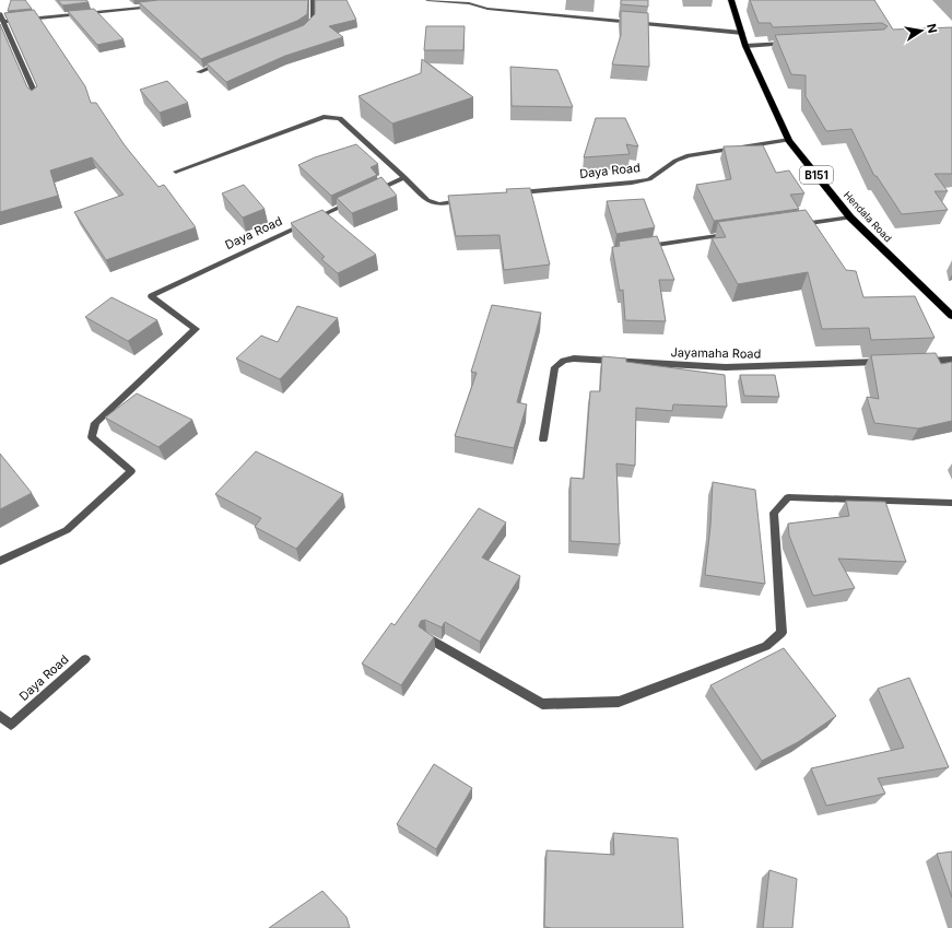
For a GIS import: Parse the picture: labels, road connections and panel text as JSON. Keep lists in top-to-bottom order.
{
  "streets": {
    "main road": ["B151", "Hendala Road"],
    "street": ["Daya Road", "Jayamaha Road"]
  },
  "crossings": [
    ["Daya Road", "Hendala Road"]
  ],
  "north": "right"
}
